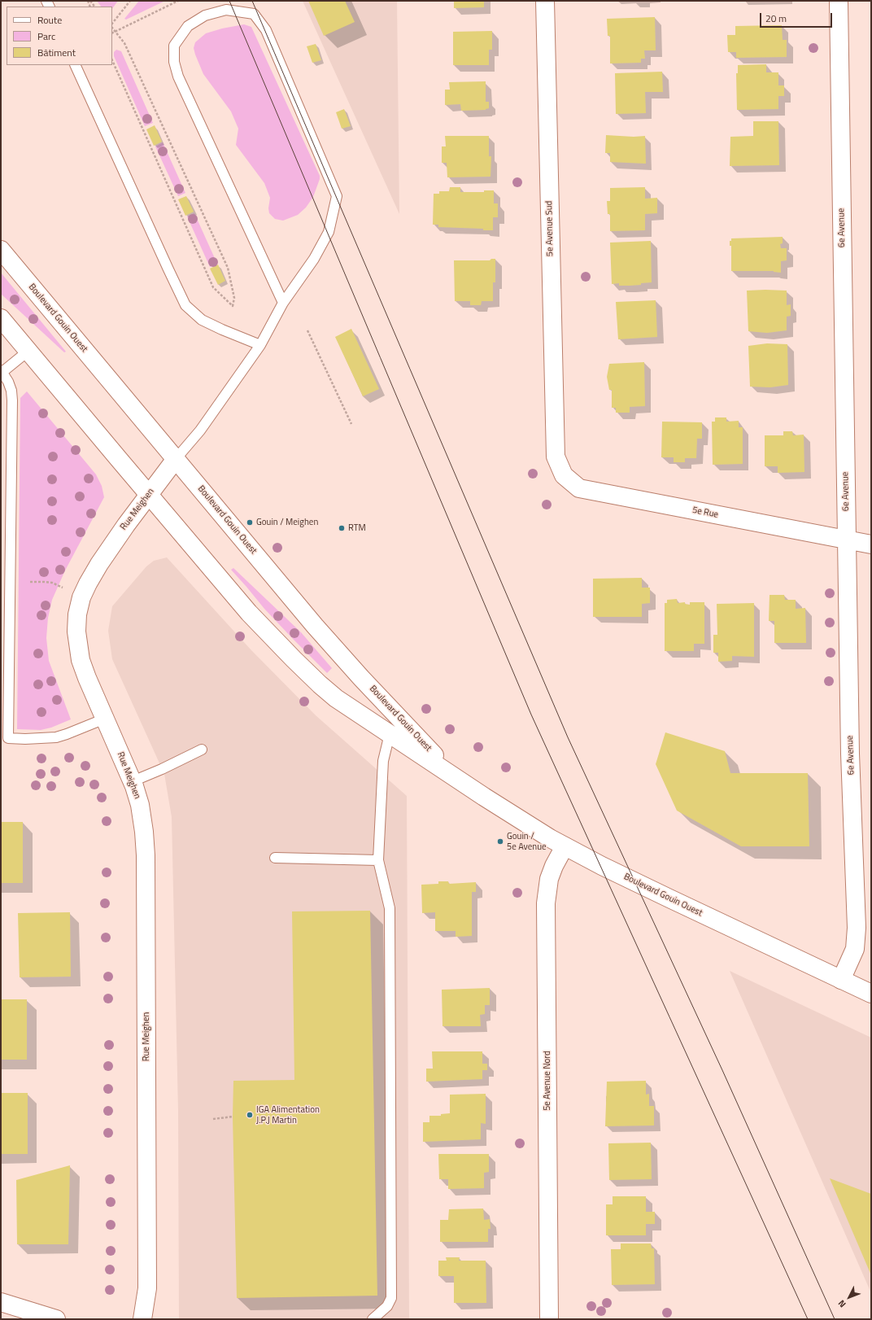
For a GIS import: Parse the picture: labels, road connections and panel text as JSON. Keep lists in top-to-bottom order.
{
  "streets": {
    "street": [
      "6e Avenue",
      "5e Avenue Sud",
      "Boulevard Gouin Ouest",
      "Rue Meighen",
      "5e Rue",
      "5e Avenue Nord"
    ]
  },
  "crossings": [
    ["6e Avenue", "Boulevard Gouin Ouest"],
    ["6e Avenue", "5e Rue"],
    ["5e Avenue Sud", "5e Rue"],
    ["Boulevard Gouin Ouest", "Rue Meighen"],
    ["Boulevard Gouin Ouest", "5e Avenue Nord"]
  ],
  "places": [
    "Gouin / Meighen",
    "RTM",
    "Gouin / 5e Avenue",
    "IGA Alimentation J.P.J Martin"
  ],
  "legend": ["Route", "Parc", "Bâtiment"],
  "scale_bar": "20 m",
  "north": "bottom left"
}
